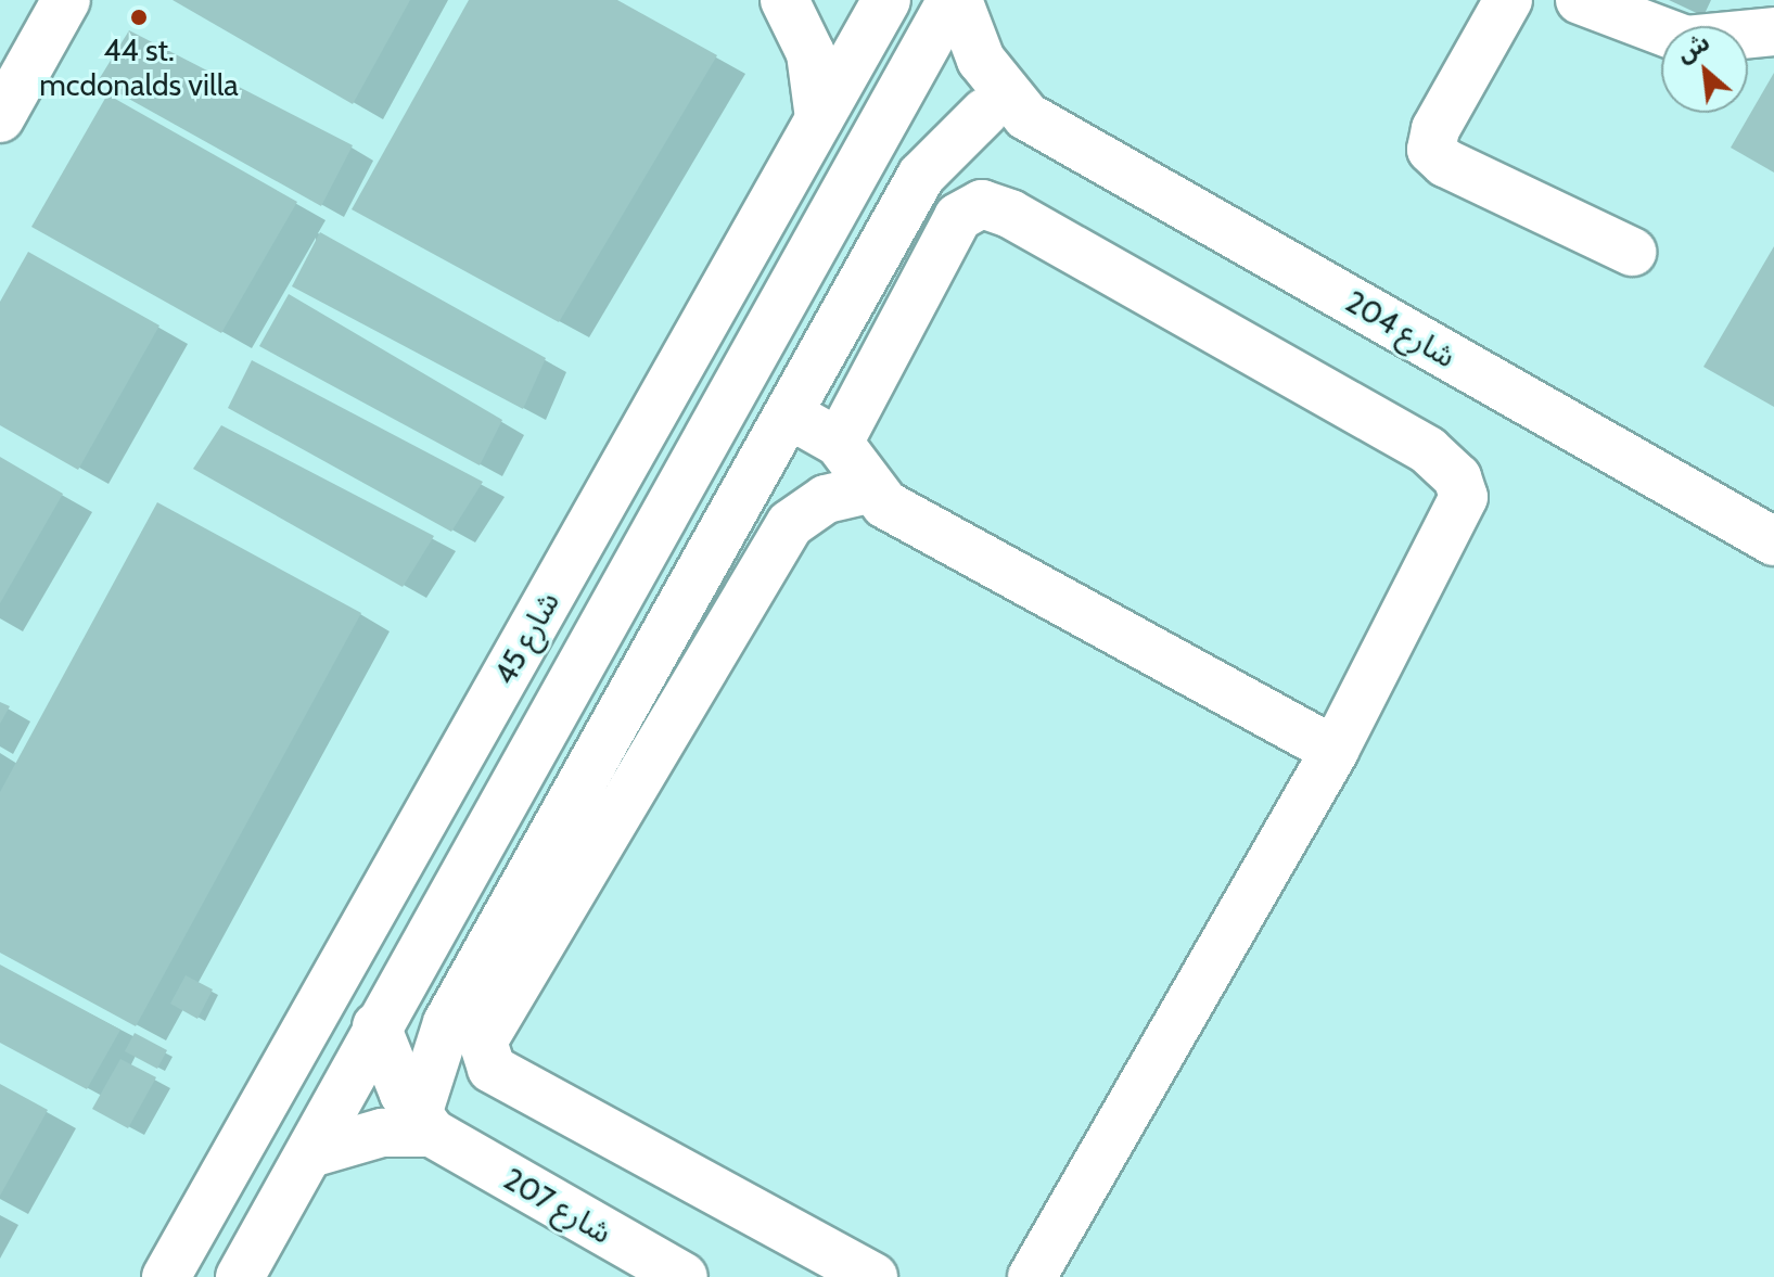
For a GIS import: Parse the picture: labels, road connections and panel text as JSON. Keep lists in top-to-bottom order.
{
  "streets": {
    "street": ["شارع 204", "شارع 45", "شارع 207"]
  },
  "crossings": [
    ["شارع 45", "شارع 207"]
  ],
  "places": ["44 st. mcdonalds villa"],
  "north": "top left"
}
